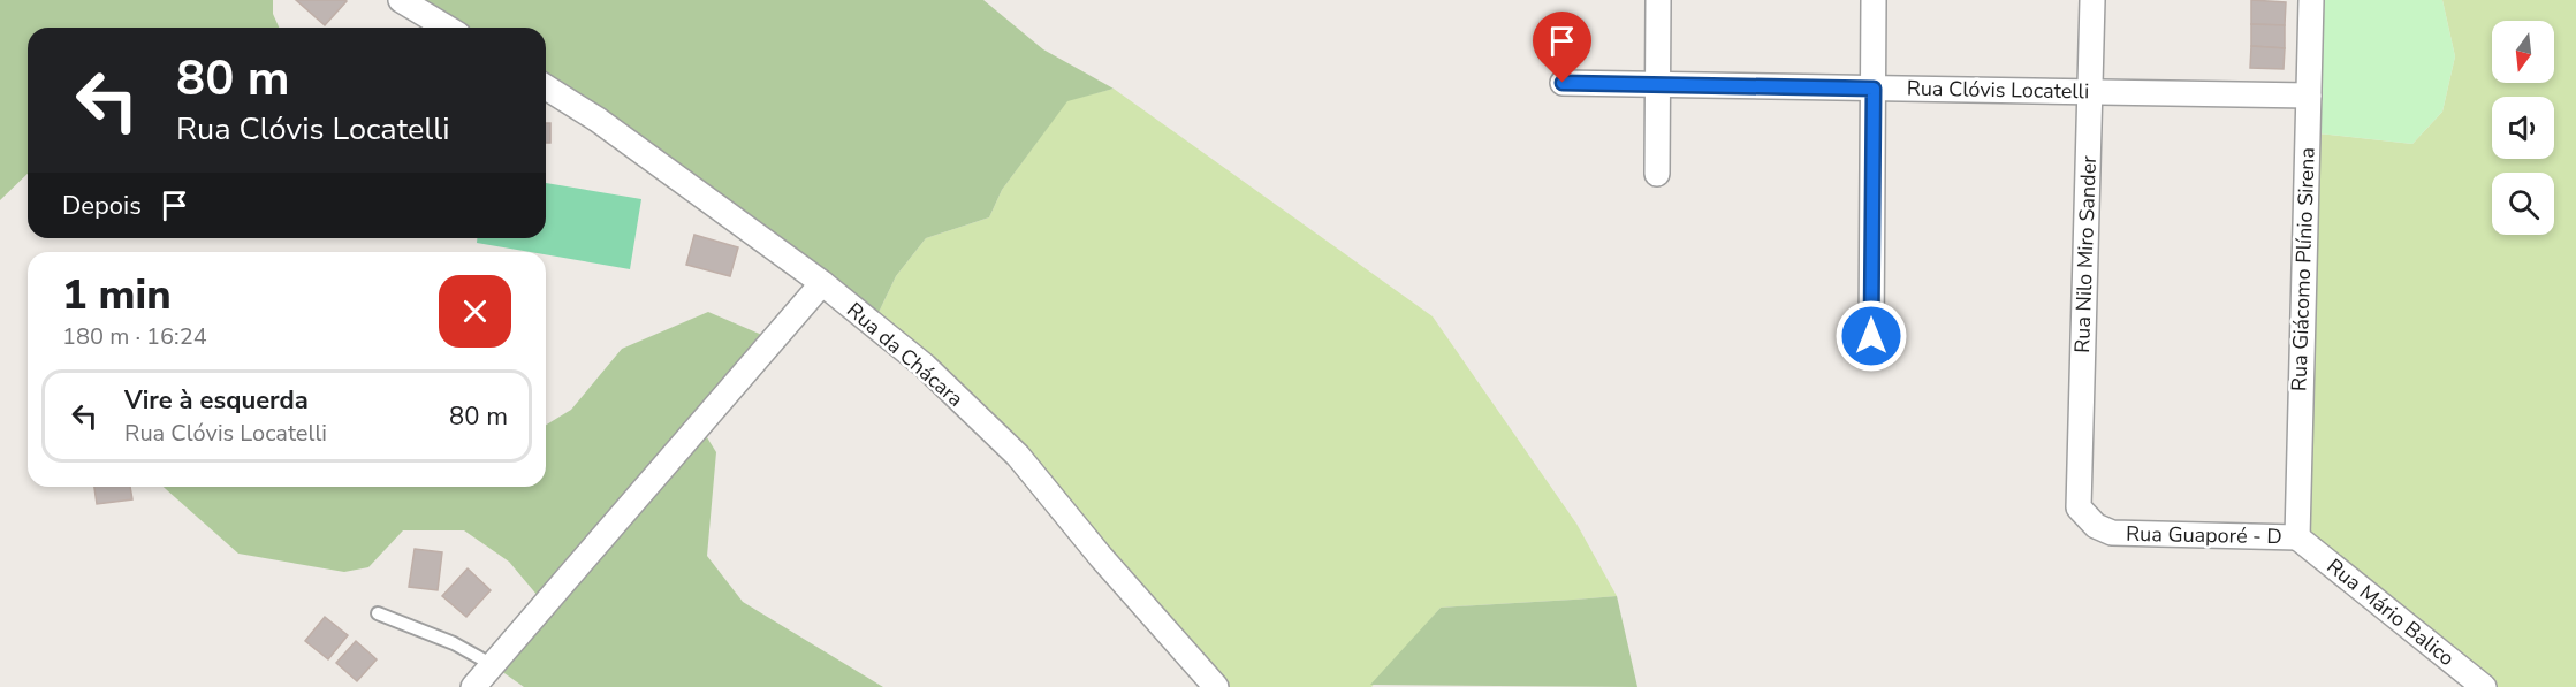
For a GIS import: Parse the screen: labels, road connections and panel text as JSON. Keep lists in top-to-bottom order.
{
  "streets": {
    "street": [
      "Rua Clóvis Locatelli",
      "Rua Nilo Miro Sander",
      "Rua Giácomo Plínio Sirena",
      "Rua da Chácara",
      "Rua Guaporé - D",
      "Rua Mário Balico"
    ]
  },
  "crossings": [
    ["Rua Clóvis Locatelli", "Rua Nilo Miro Sander"],
    ["Rua Clóvis Locatelli", "Rua Giácomo Plínio Sirena"],
    ["Rua Nilo Miro Sander", "Rua Guaporé - D"],
    ["Rua Giácomo Plínio Sirena", "Rua Guaporé - D"],
    ["Rua Giácomo Plínio Sirena", "Rua Mário Balico"],
    ["Rua Guaporé - D", "Rua Mário Balico"]
  ],
  "north": "bottom",
  "page": {
    "turn": ["80 m", "Rua Clóvis Locatelli"],
    "then": "Depois",
    "heading": ["1 min", "180 m · 16:24"],
    "list": [
      {
        "name": "Vire à esquerda",
        "note": "Rua Clóvis Locatelli",
        "value": "80 m"
      }
    ]
  }
}
